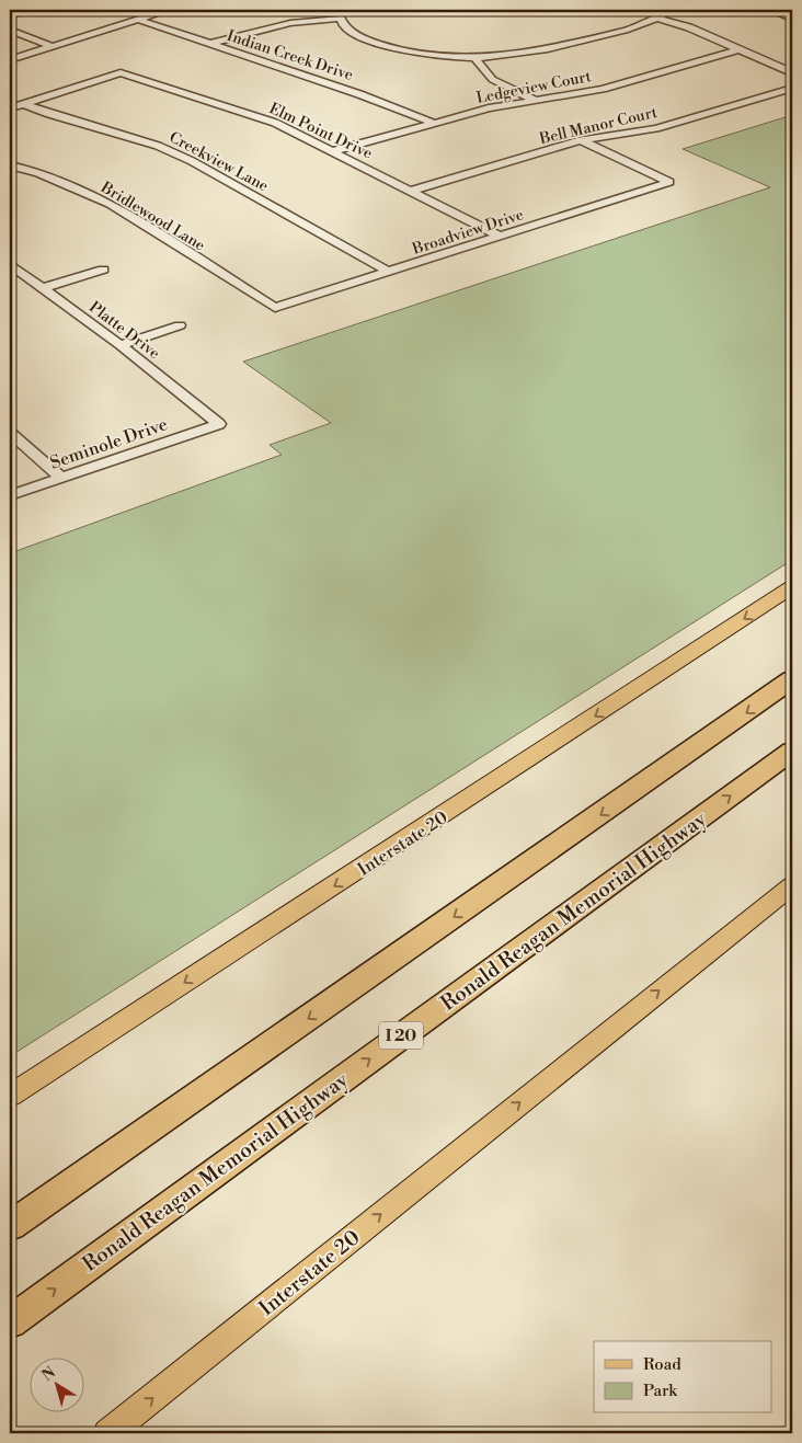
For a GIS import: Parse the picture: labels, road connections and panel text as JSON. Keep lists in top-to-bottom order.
{
  "streets": {
    "highway": ["Ronald Reagan Memorial Highway", "I 20"],
    "main road": ["Interstate 20"],
    "street": [
      "Indian Creek Drive",
      "Ledgeview Court",
      "Bell Manor Court",
      "Elm Point Drive",
      "Creekview Lane",
      "Bridlewood Lane",
      "Broadview Drive",
      "Platte Drive",
      "Seminole Drive"
    ]
  },
  "crossings": [
    ["Indian Creek Drive", "Ledgeview Court"],
    ["Ledgeview Court", "Elm Point Drive"],
    ["Bell Manor Court", "Elm Point Drive"],
    ["Bell Manor Court", "Broadview Drive"],
    ["Elm Point Drive", "Creekview Lane"],
    ["Elm Point Drive", "Broadview Drive"],
    ["Creekview Lane", "Broadview Drive"],
    ["Bridlewood Lane", "Broadview Drive"],
    ["Platte Drive", "Seminole Drive"]
  ],
  "legend": ["Road", "Park"],
  "north": "top left"
}
